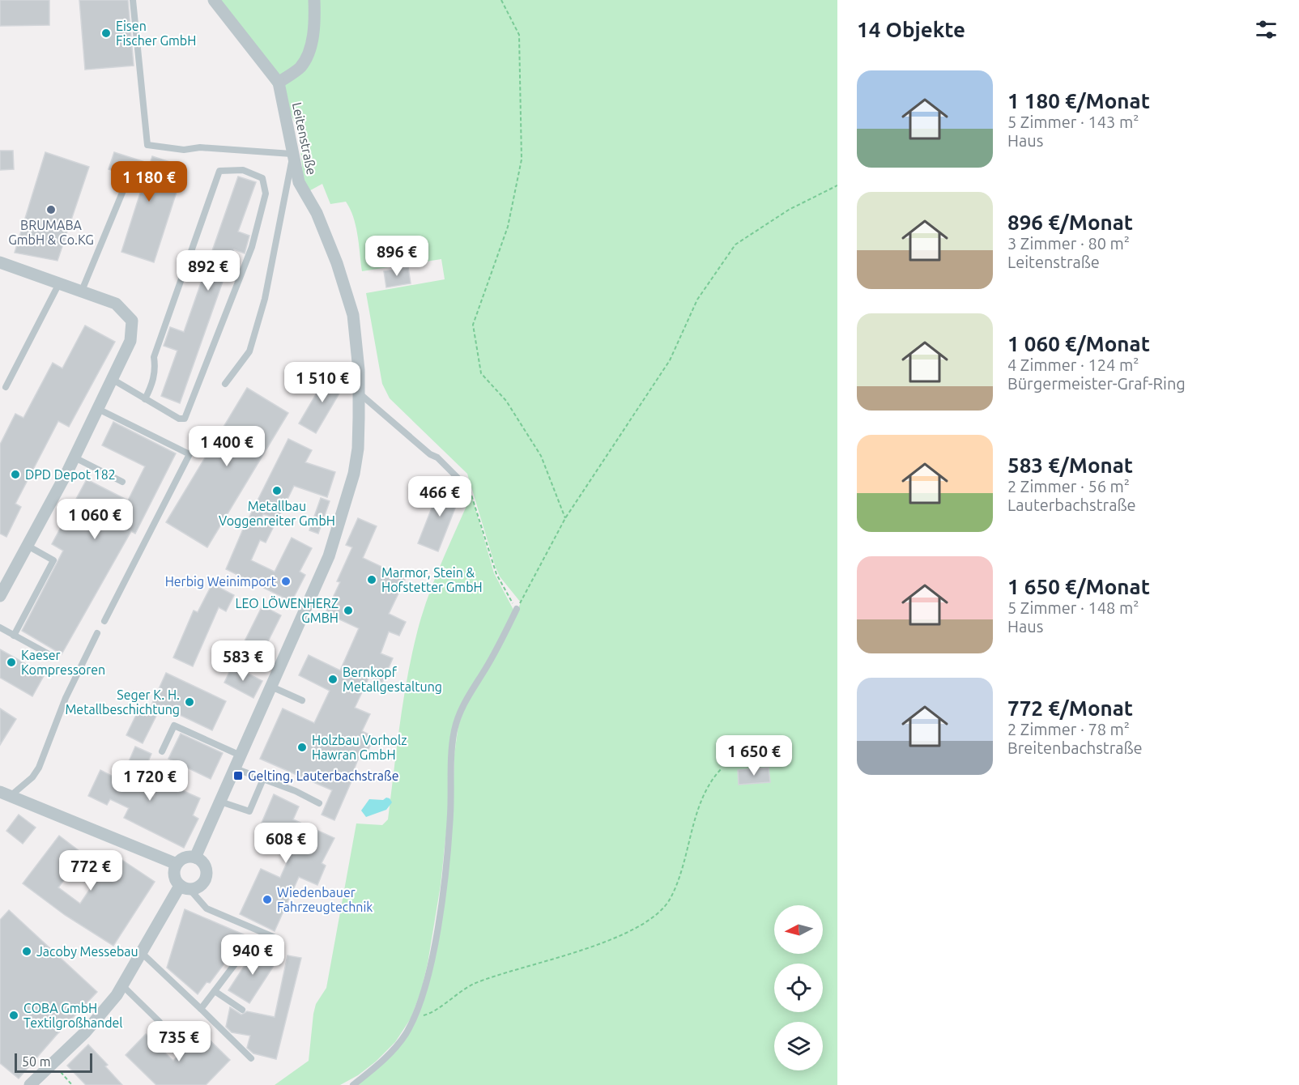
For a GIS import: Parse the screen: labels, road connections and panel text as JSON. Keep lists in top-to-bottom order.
{
  "streets": {
    "street": ["Leitenstraße"]
  },
  "places": {
    "other": [
      "Eisen Fischer GmbH",
      "BRUMABA GmbH & Co.KG",
      "DPD Depot 182",
      "Metallbau Voggenreiter GmbH",
      "Marmor, Stein & Hofstetter GmbH",
      "Herbig Weinimport",
      "LEO LÖWENHERZ GMBH",
      "Kaeser Kompressoren",
      "Bernkopf Metallgestaltung",
      "Seger K. H. Metallbeschichtung",
      "Holzbau Vorholz Hawran GmbH",
      "Wiedenbauer Fahrzeugtechnik",
      "Jacoby Messebau",
      "COBA GmbH Textilgroßhandel"
    ],
    "transit": ["Gelting, Lauterbachstraße"]
  },
  "scale_bar": "50 m",
  "north": "left",
  "page": {
    "heading": "14 Objekte",
    "list": [
      {
        "name": "1 180 €/Monat",
        "note": "5 Zimmer · 143 m² · Haus"
      },
      {
        "name": "896 €/Monat",
        "note": "3 Zimmer · 80 m² · Leitenstraße"
      },
      {
        "name": "1 060 €/Monat",
        "note": "4 Zimmer · 124 m² · Bürgermeister-Graf-Ring"
      },
      {
        "name": "583 €/Monat",
        "note": "2 Zimmer · 56 m² · Lauterbachstraße"
      },
      {
        "name": "1 650 €/Monat",
        "note": "5 Zimmer · 148 m² · Haus"
      },
      {
        "name": "772 €/Monat",
        "note": "2 Zimmer · 78 m² · Breitenbachstraße"
      }
    ],
    "price": [
      "1 180 €",
      "896 €",
      "892 €",
      "1 510 €",
      "1 400 €",
      "466 €",
      "1 060 €",
      "583 €",
      "1 650 €",
      "1 720 €",
      "608 €",
      "772 €",
      "940 €",
      "735 €"
    ],
    "scale": "50 m"
  }
}
